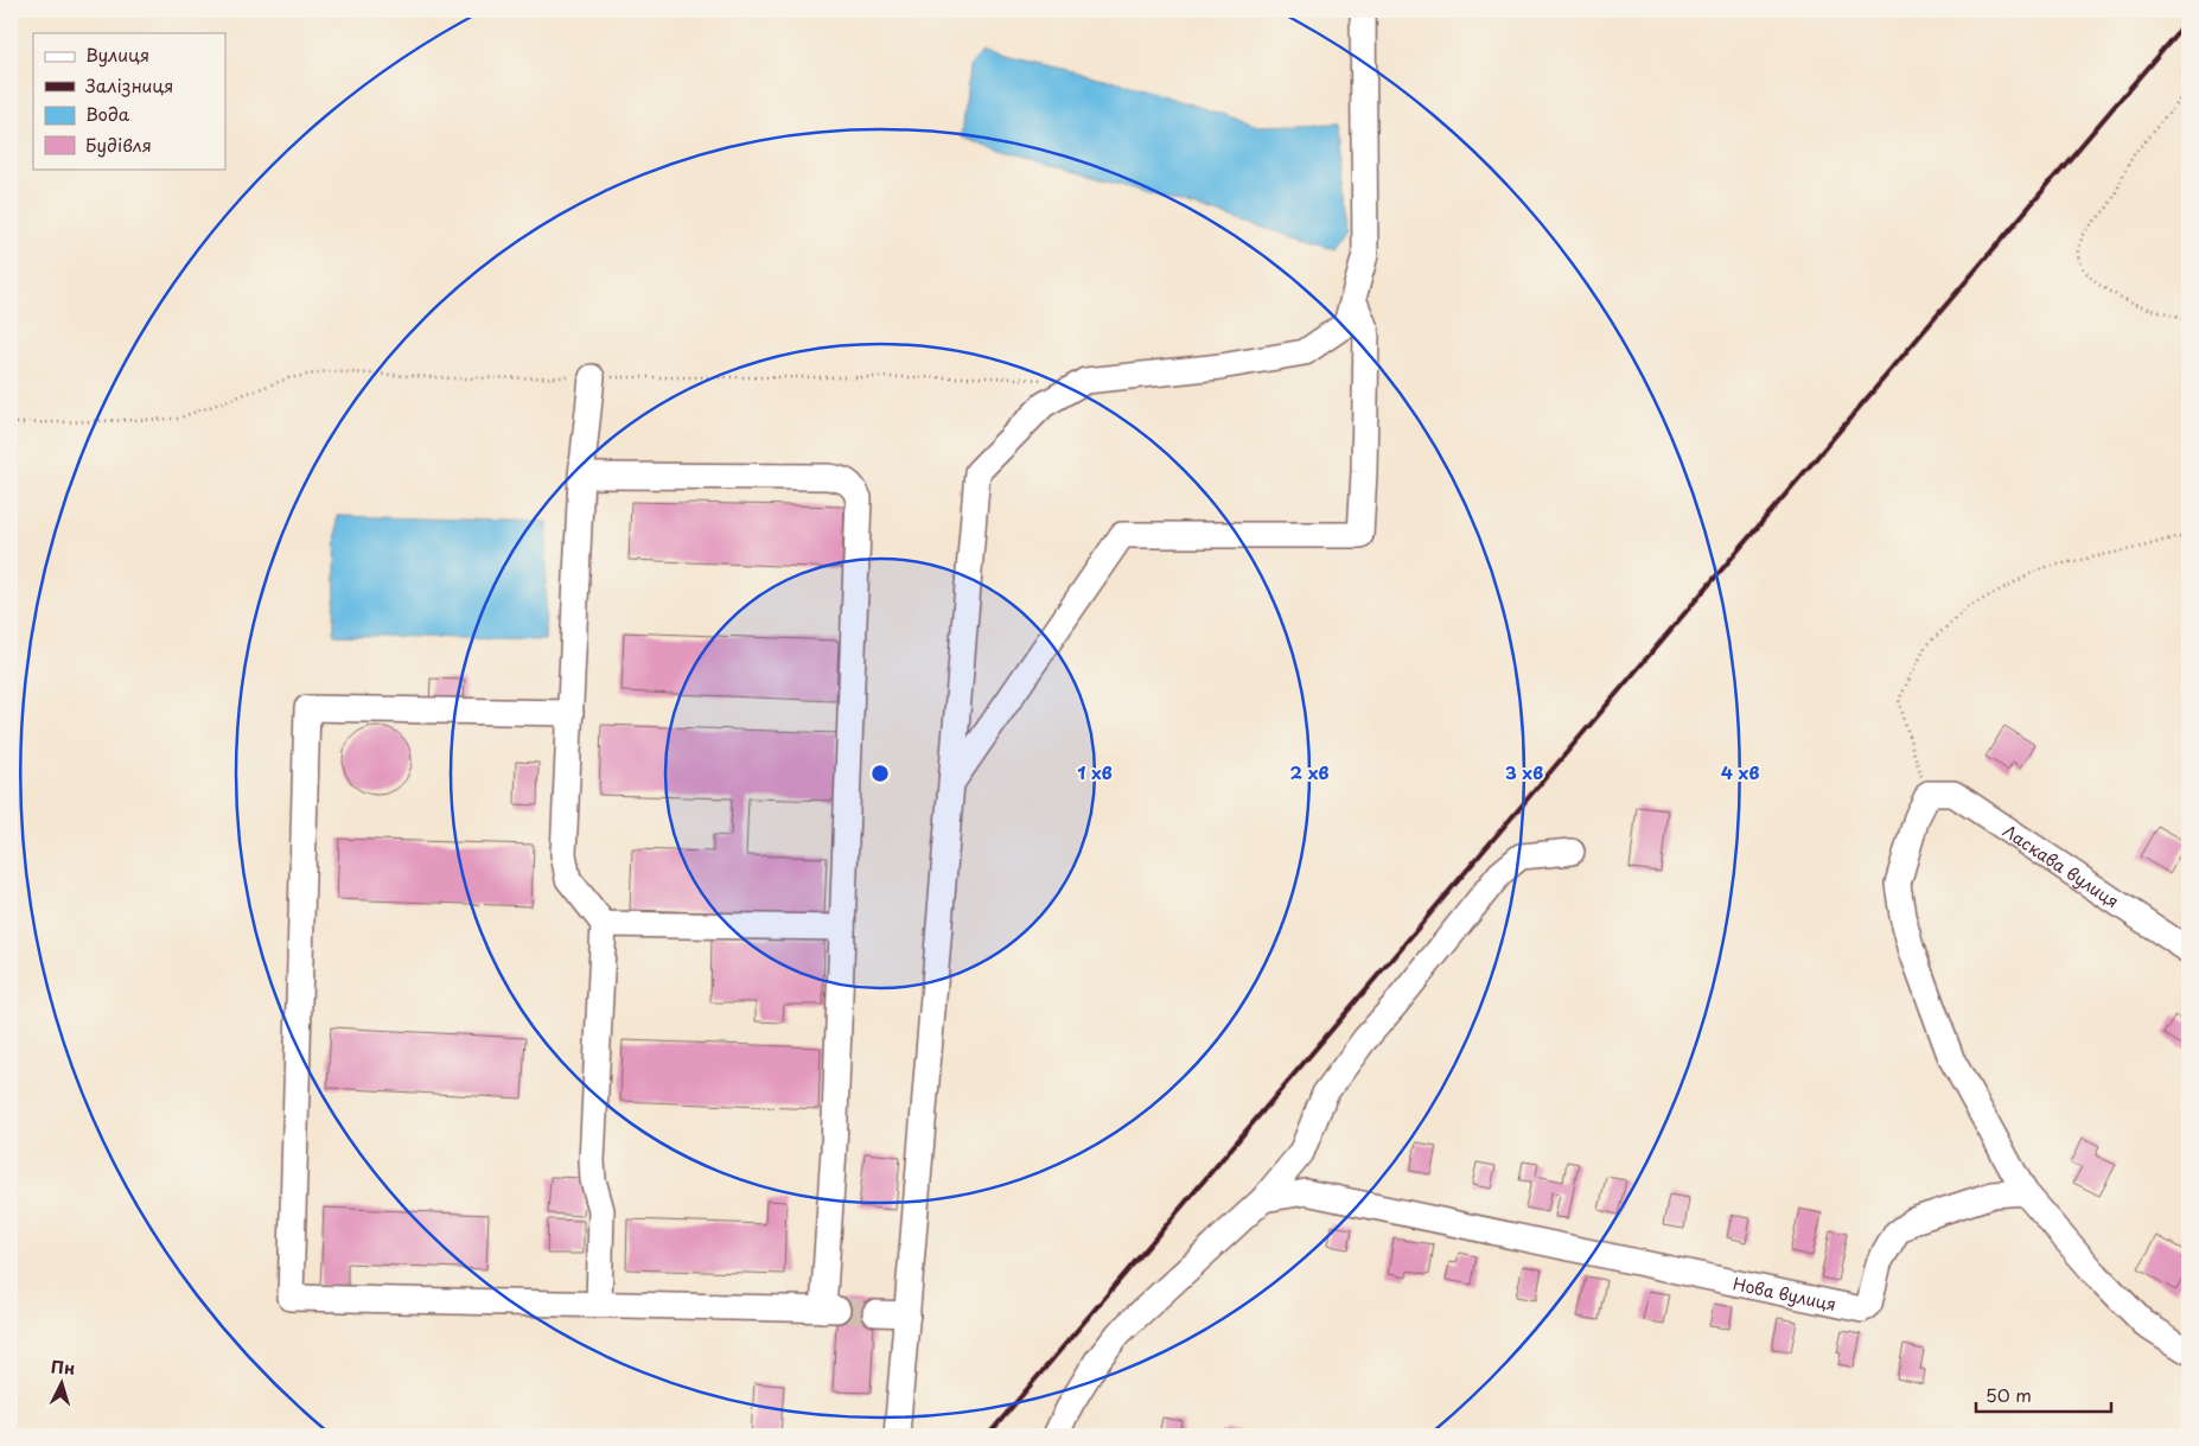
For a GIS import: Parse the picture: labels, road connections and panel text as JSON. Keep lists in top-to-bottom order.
{
  "streets": {
    "street": ["Ласкава вулиця", "Нова вулиця"]
  },
  "legend": [
    "Вулиця",
    "Залізниця",
    "Вода",
    "Будівля"
  ],
  "scale_bar": "50 m",
  "north": "top",
  "rings": [
    "1 хв",
    "2 хв",
    "3 хв",
    "4 хв"
  ]
}
